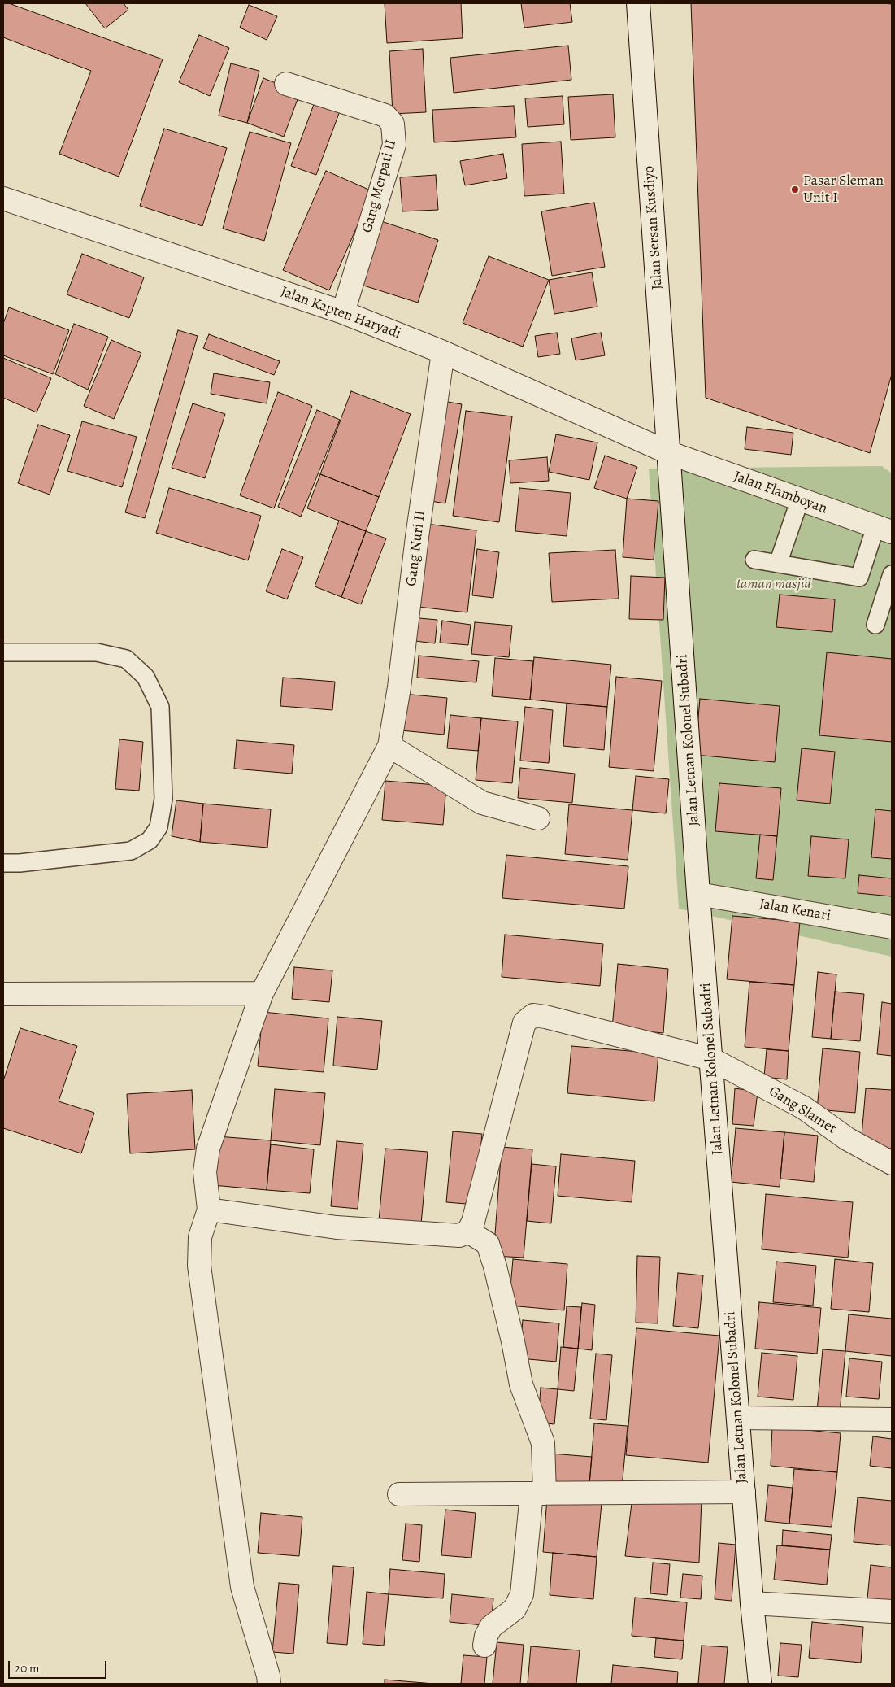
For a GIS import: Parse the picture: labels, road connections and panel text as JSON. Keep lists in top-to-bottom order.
{
  "streets": {
    "street": [
      "Gang Merpati II",
      "Jalan Sersan Kusdiyo",
      "Jalan Kapten Haryadi",
      "Jalan Flamboyan",
      "Gang Nuri II",
      "Jalan Letnan Kolonel Subadri",
      "Jalan Kenari",
      "Gang Slamet"
    ]
  },
  "crossings": [
    ["Gang Merpati II", "Jalan Kapten Haryadi"],
    ["Jalan Sersan Kusdiyo", "Jalan Kapten Haryadi"],
    ["Jalan Sersan Kusdiyo", "Jalan Flamboyan"],
    ["Jalan Sersan Kusdiyo", "Jalan Letnan Kolonel Subadri"],
    ["Jalan Kapten Haryadi", "Jalan Flamboyan"],
    ["Jalan Kapten Haryadi", "Gang Nuri II"],
    ["Jalan Kapten Haryadi", "Jalan Letnan Kolonel Subadri"],
    ["Jalan Flamboyan", "Jalan Letnan Kolonel Subadri"],
    ["Jalan Letnan Kolonel Subadri", "Jalan Kenari"],
    ["Jalan Letnan Kolonel Subadri", "Gang Slamet"]
  ],
  "parks": ["taman masjid"],
  "places": ["Pasar Sleman Unit I"],
  "scale_bar": "20 m"
}
